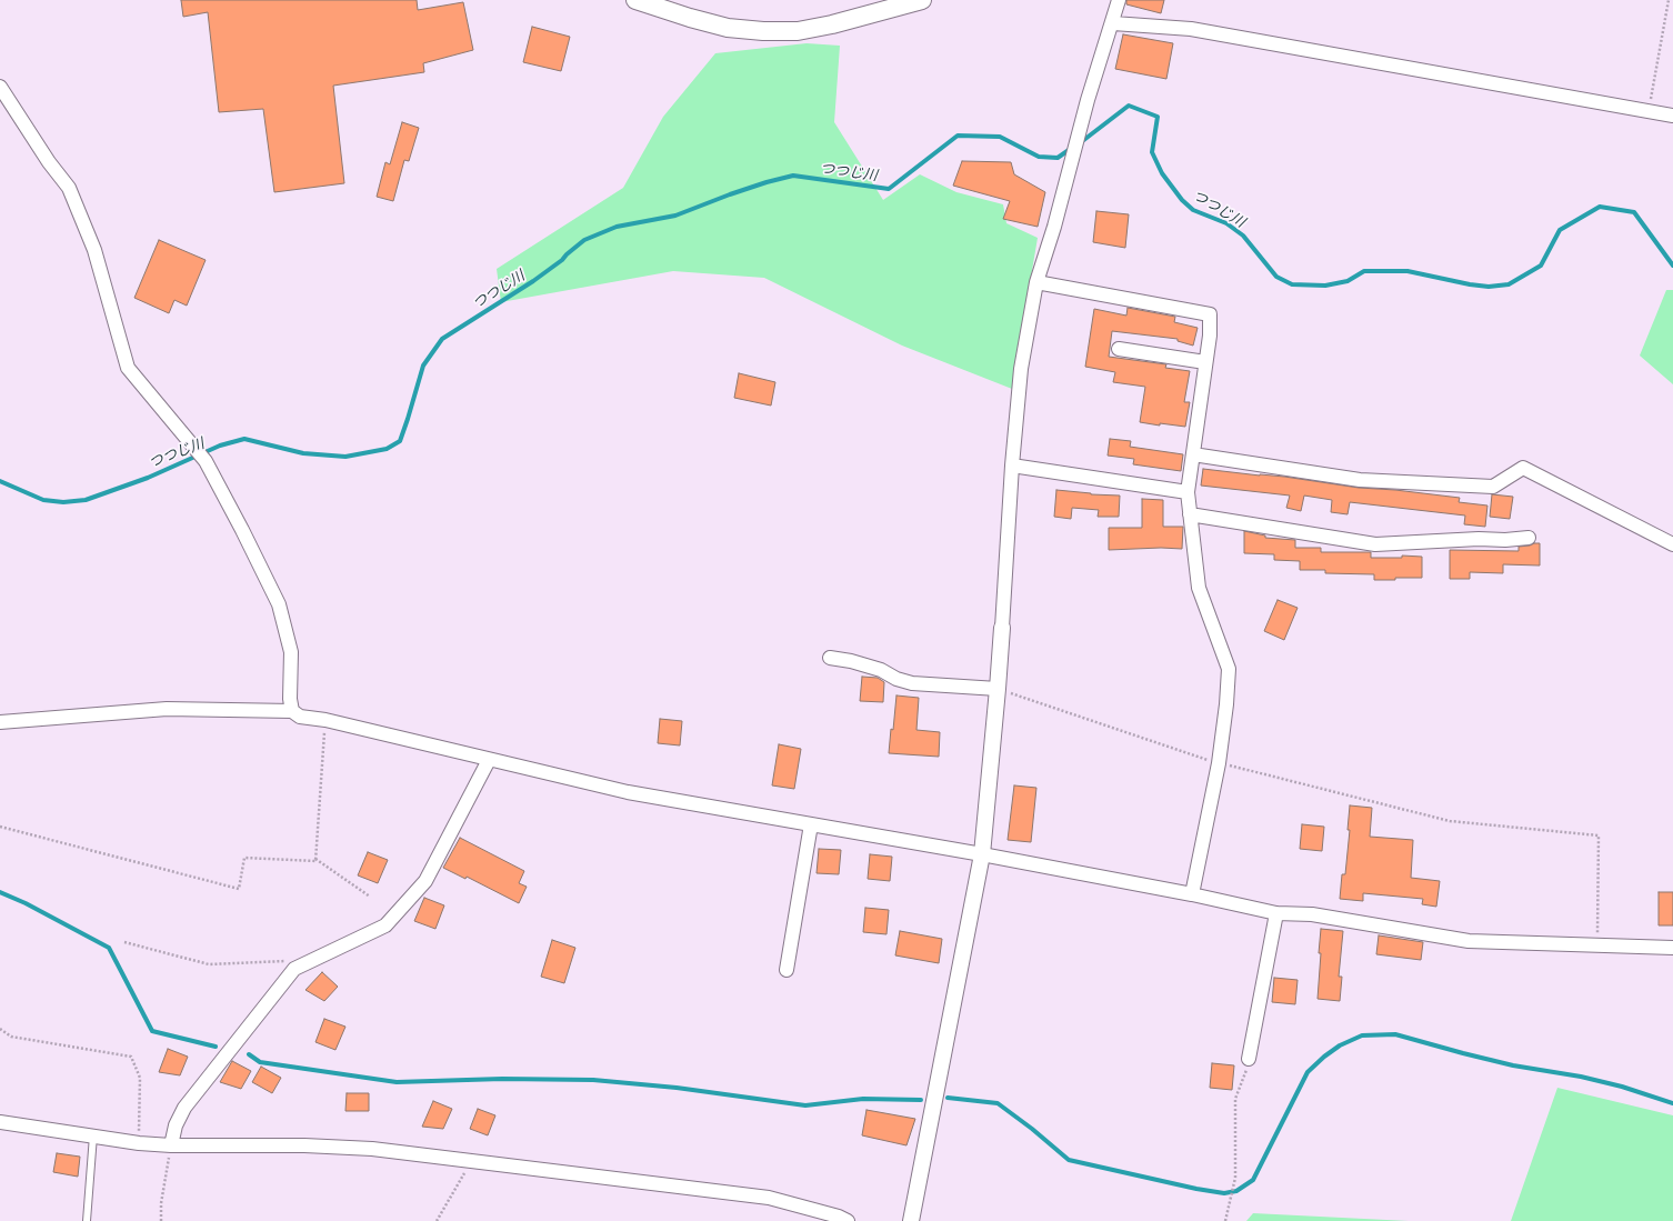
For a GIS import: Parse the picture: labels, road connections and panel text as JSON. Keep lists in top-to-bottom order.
{
  "water": ["つつじ川"]
}
